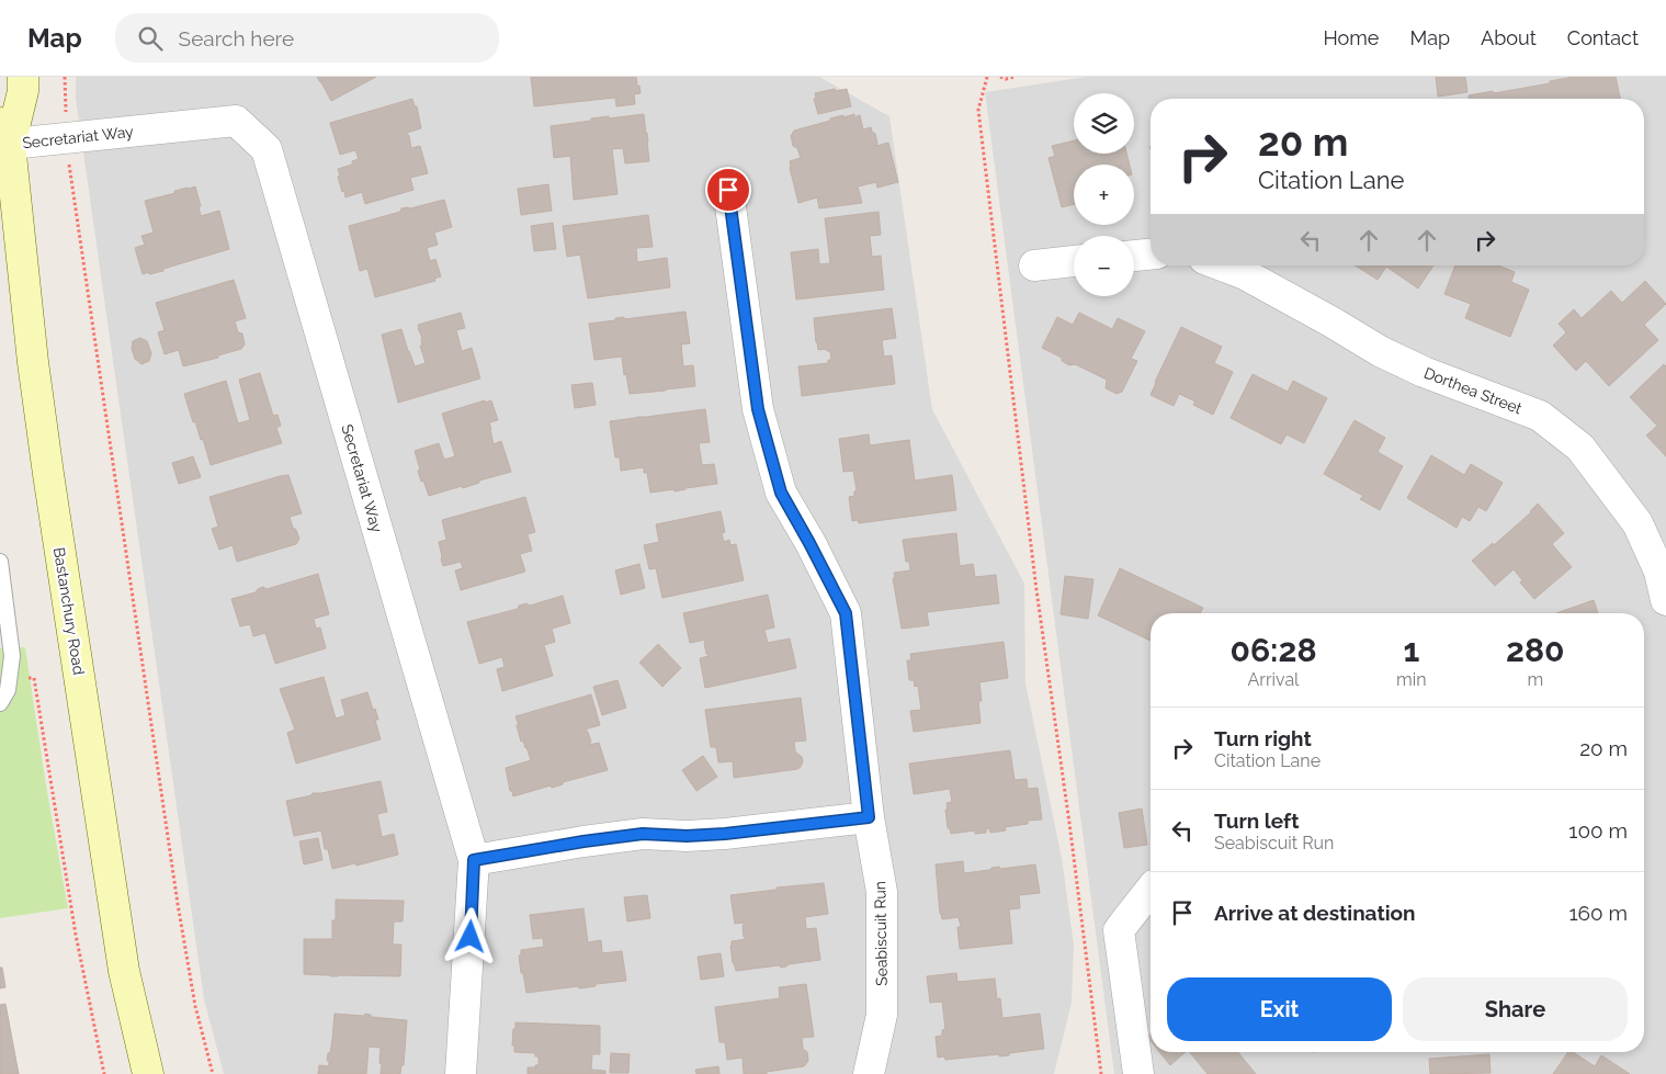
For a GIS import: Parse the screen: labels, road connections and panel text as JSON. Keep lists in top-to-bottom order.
{
  "streets": {
    "main road": ["Bastanchury Road"],
    "street": ["Secretariat Way", "Dorthea Street", "Seabiscuit Run"]
  },
  "crossings": [
    ["Secretariat Way", "Bastanchury Road"]
  ],
  "page": {
    "header": "Map",
    "search": "Search here",
    "nav": [
      "Home",
      "Map",
      "About",
      "Contact"
    ],
    "map_buttons": ["+", "−"],
    "turn": ["20 m", "Citation Lane"],
    "eta": [
      "06:28",
      "Arrival",
      "1",
      "min",
      "280",
      "m"
    ],
    "list": [
      {
        "name": "Turn right",
        "note": "Citation Lane",
        "value": "20 m"
      },
      {
        "name": "Turn left",
        "note": "Seabiscuit Run",
        "value": "100 m"
      },
      {
        "name": "Arrive at destination",
        "value": "160 m"
      }
    ],
    "buttons": ["Exit", "Share"]
  }
}
